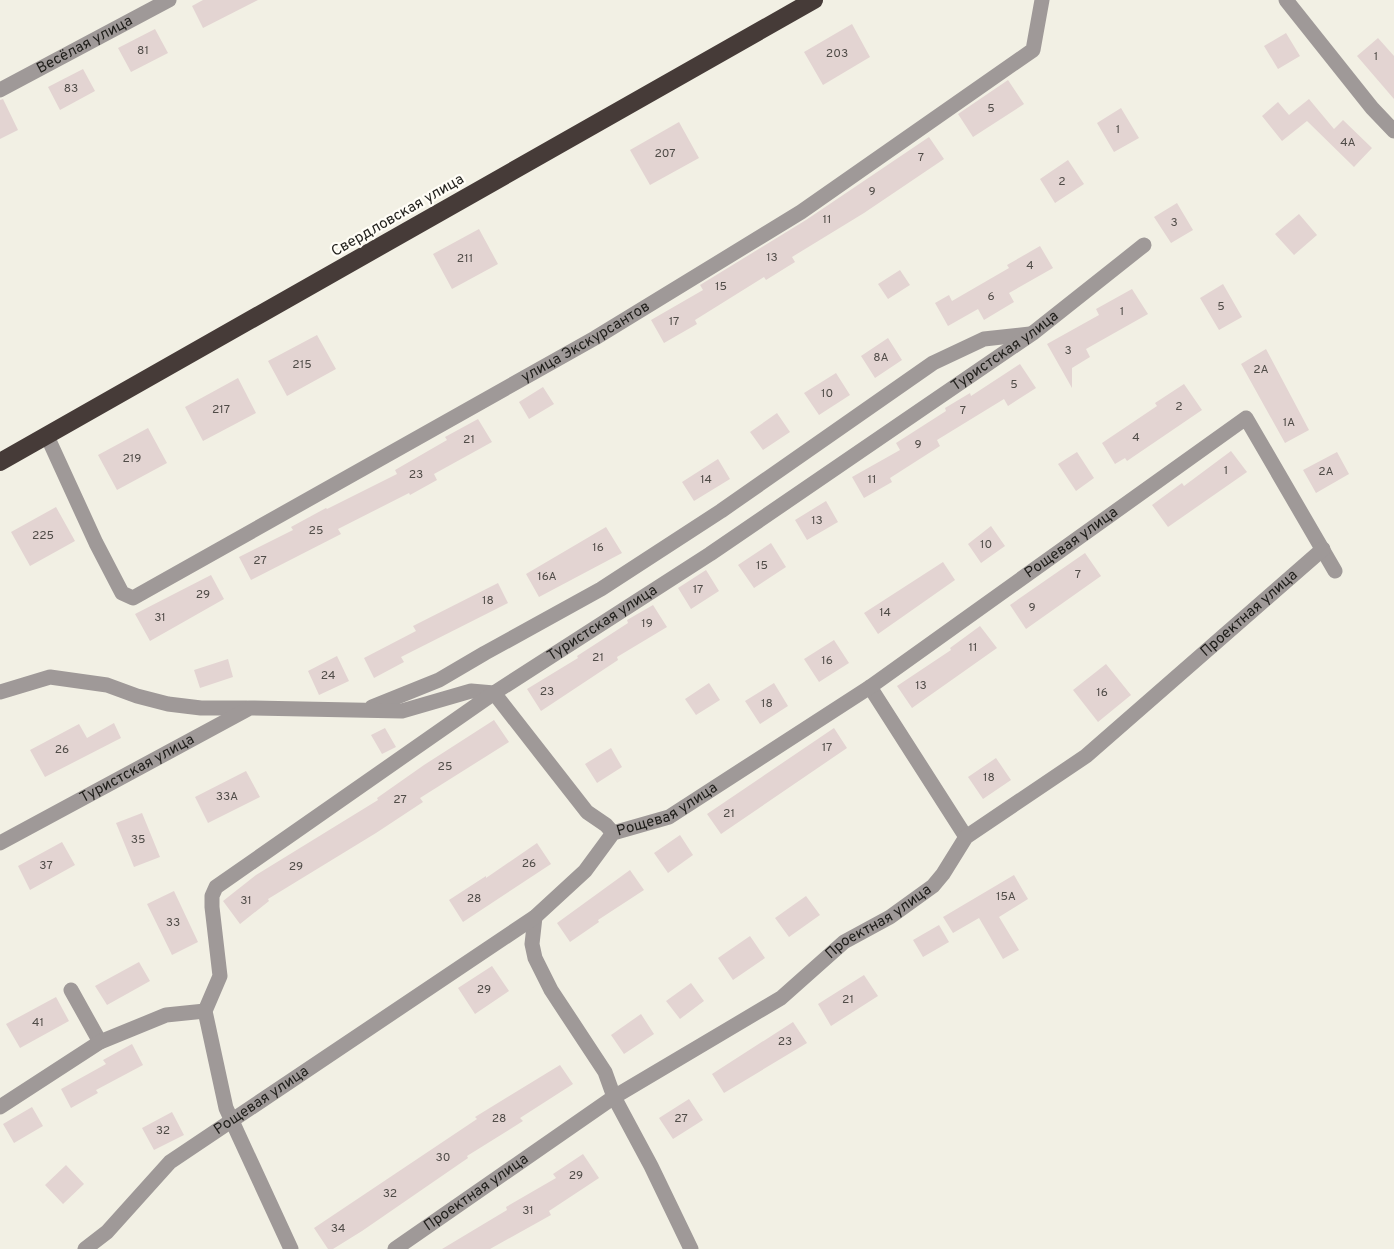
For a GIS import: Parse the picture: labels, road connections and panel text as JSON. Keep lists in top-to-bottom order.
{
  "streets": {
    "highway": ["Свердловская улица"],
    "street": [
      "Весёлая улица",
      "улица Экскурсантов",
      "Туристская улица",
      "Рощевая улица",
      "Проектная улица"
    ]
  },
  "crossings": [
    ["Свердловская улица", "улица Экскурсантов"],
    ["Рощевая улица", "Проектная улица"]
  ],
  "house_numbers": [
    "81",
    "203",
    "1",
    "83",
    "5",
    "1",
    "4А",
    "207",
    "7",
    "2",
    "9",
    "11",
    "3",
    "13",
    "211",
    "4",
    "15",
    "6",
    "5",
    "1",
    "17",
    "3",
    "8А",
    "215",
    "2А",
    "5",
    "10",
    "2",
    "217",
    "7",
    "1А",
    "4",
    "21",
    "9",
    "219",
    "1",
    "2А",
    "23",
    "14",
    "11",
    "13",
    "25",
    "225",
    "10",
    "16",
    "27",
    "15",
    "7",
    "16А",
    "17",
    "29",
    "18",
    "9",
    "14",
    "31",
    "19",
    "11",
    "21",
    "16",
    "24",
    "13",
    "23",
    "16",
    "18",
    "17",
    "26",
    "25",
    "18",
    "33А",
    "27",
    "21",
    "35",
    "26",
    "37",
    "29",
    "15А",
    "28",
    "31",
    "33",
    "29",
    "21",
    "41",
    "23",
    "28",
    "27",
    "32",
    "30",
    "29",
    "32",
    "31",
    "34"
  ]
}
